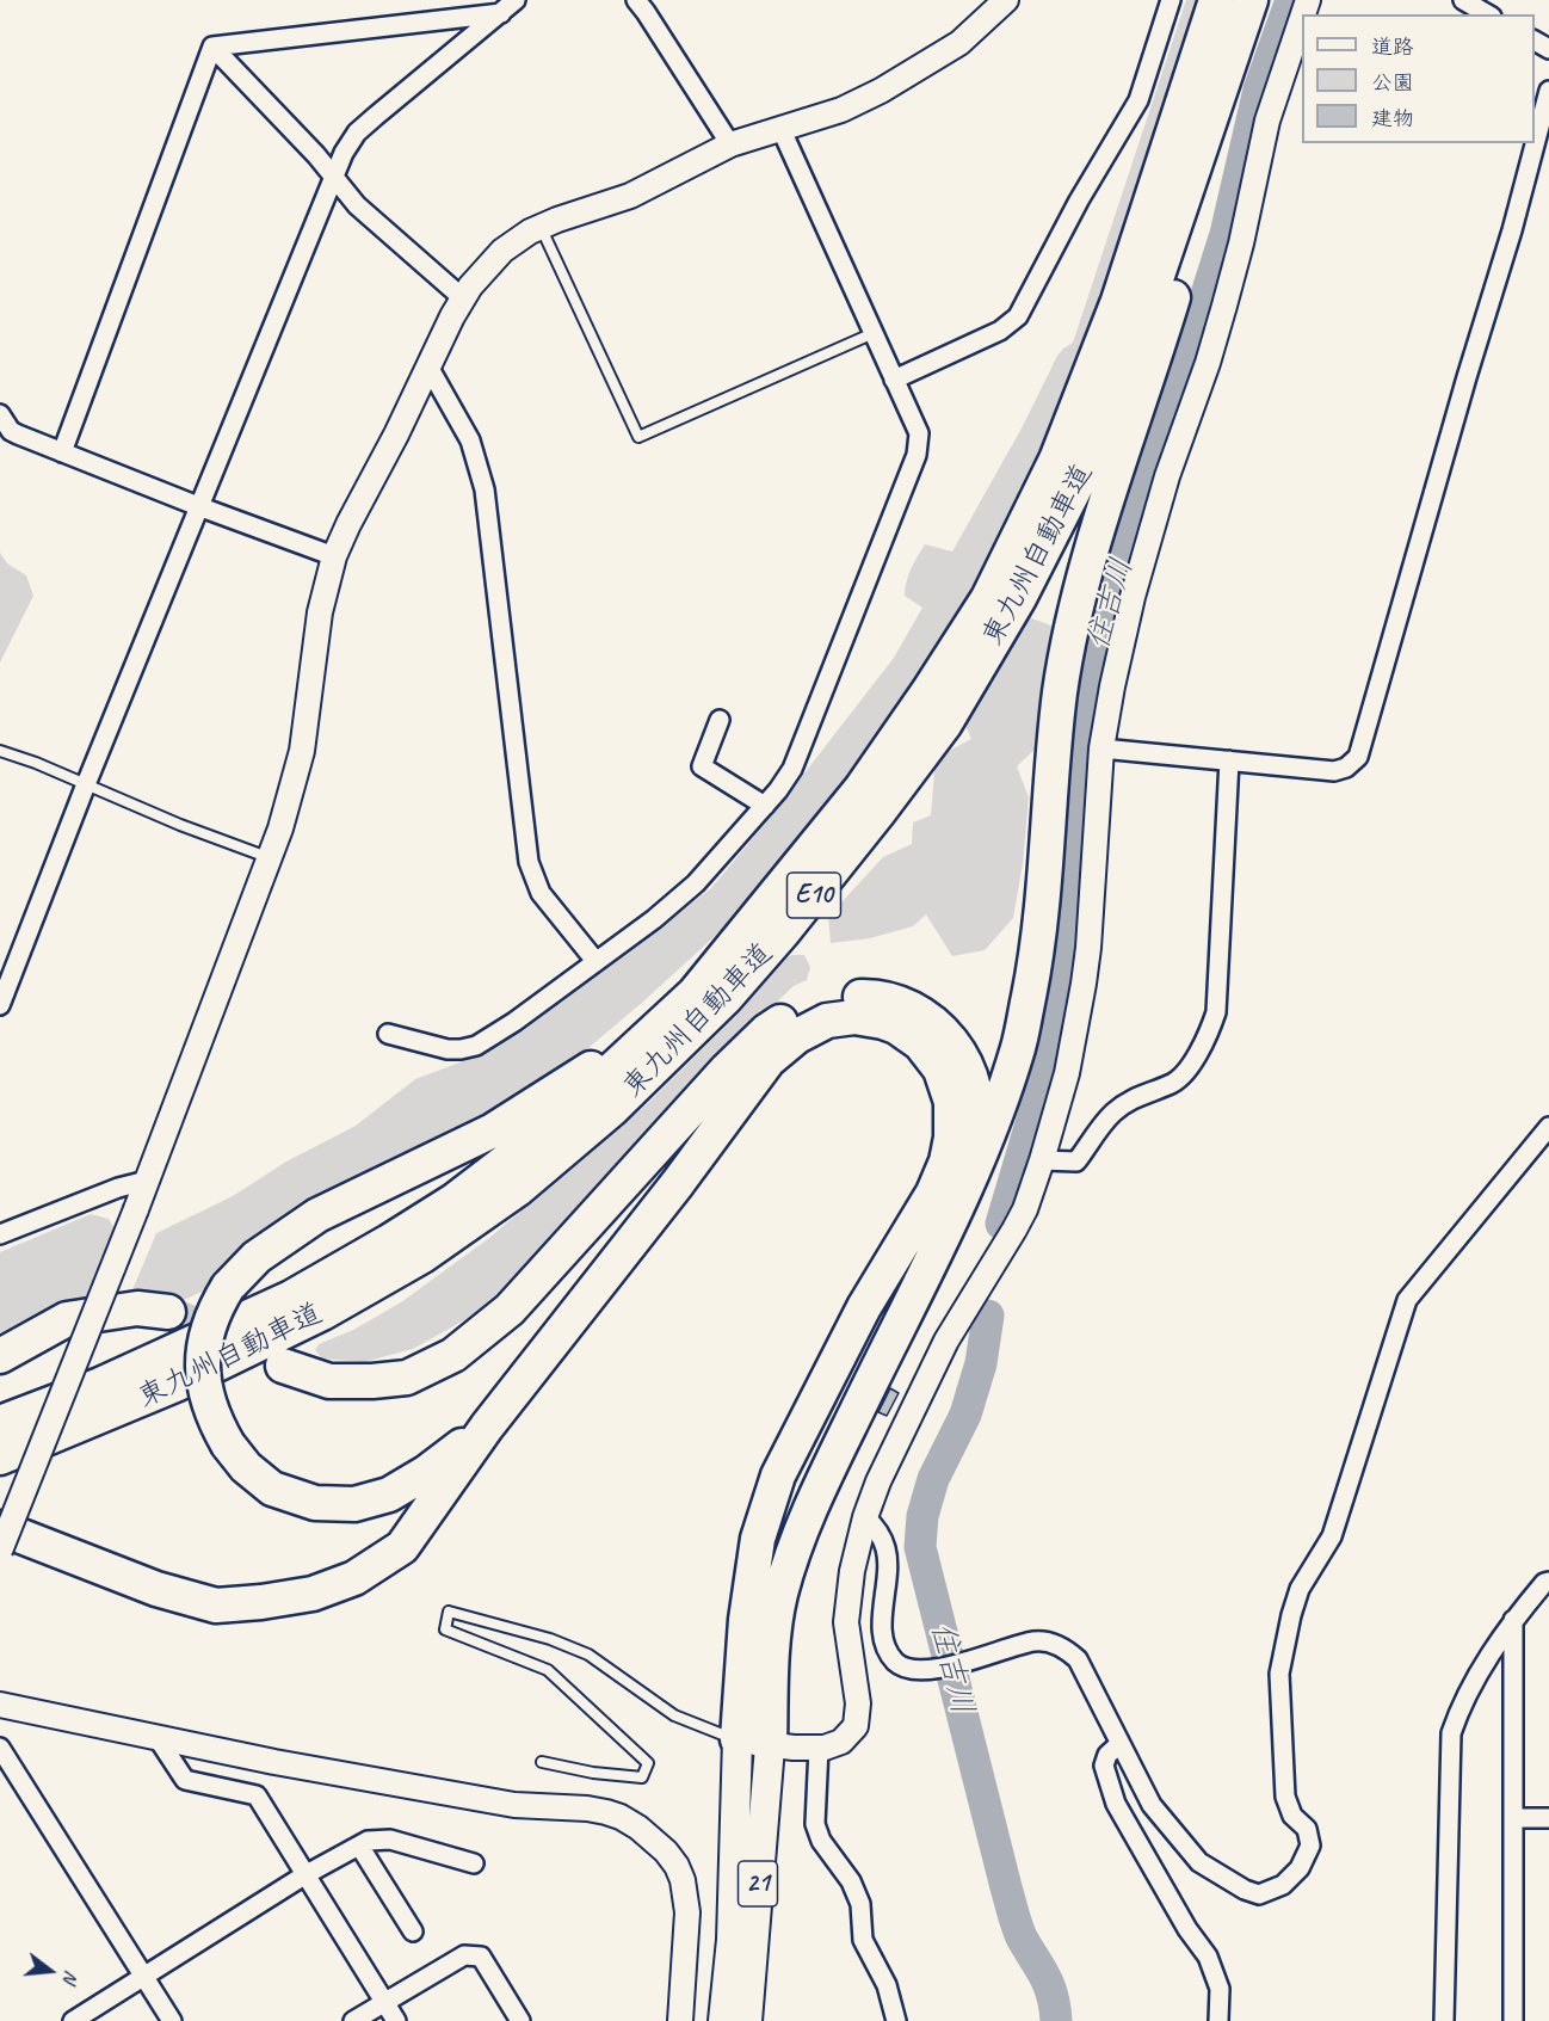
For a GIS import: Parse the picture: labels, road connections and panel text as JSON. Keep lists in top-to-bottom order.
{
  "streets": {
    "highway": ["東九州自動車道", "E10"],
    "main road": ["21"]
  },
  "water": ["住吉川"],
  "legend": ["道路", "公園", "建物"],
  "north": "right"
}
